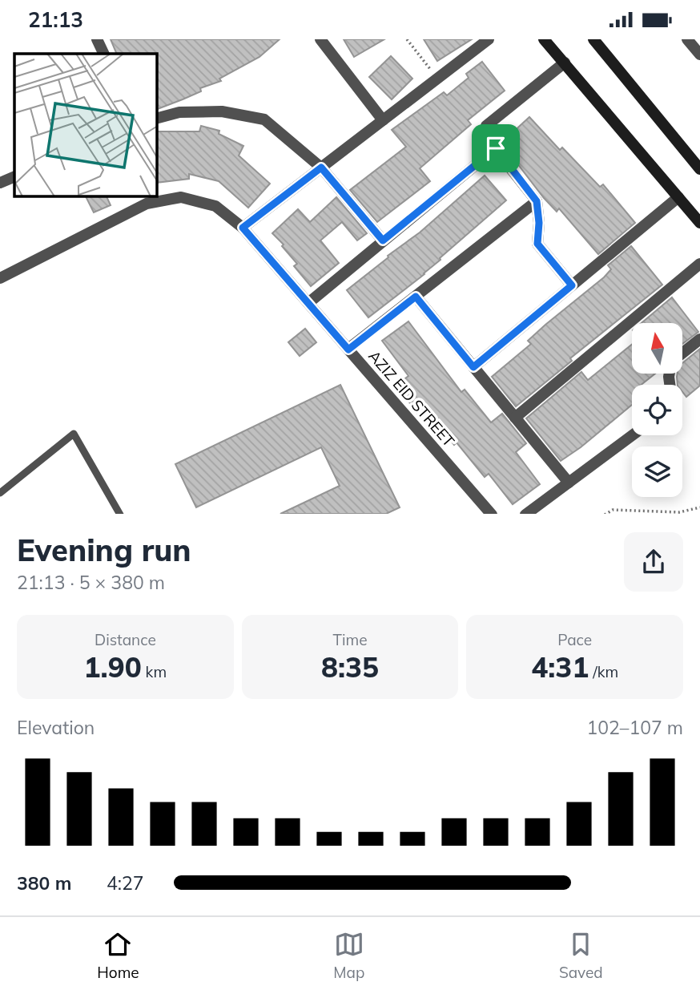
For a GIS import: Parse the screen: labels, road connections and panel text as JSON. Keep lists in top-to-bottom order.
{
  "streets": {
    "street": ["AZIZ EID STREET"]
  },
  "north": "top",
  "page": {
    "status": "21:13",
    "heading": ["Evening run", "21:13 · 5 × 380 m"],
    "stats": [
      ["Distance", "1.90 km"],
      ["Time", "8:35"],
      ["Pace", "4:31 /km"]
    ],
    "chart": ["Elevation", "102–107 m"],
    "list": [
      {
        "name": "380 m",
        "note": "4:27"
      }
    ],
    "tabs": ["Home", "Map", "Saved"]
  }
}
